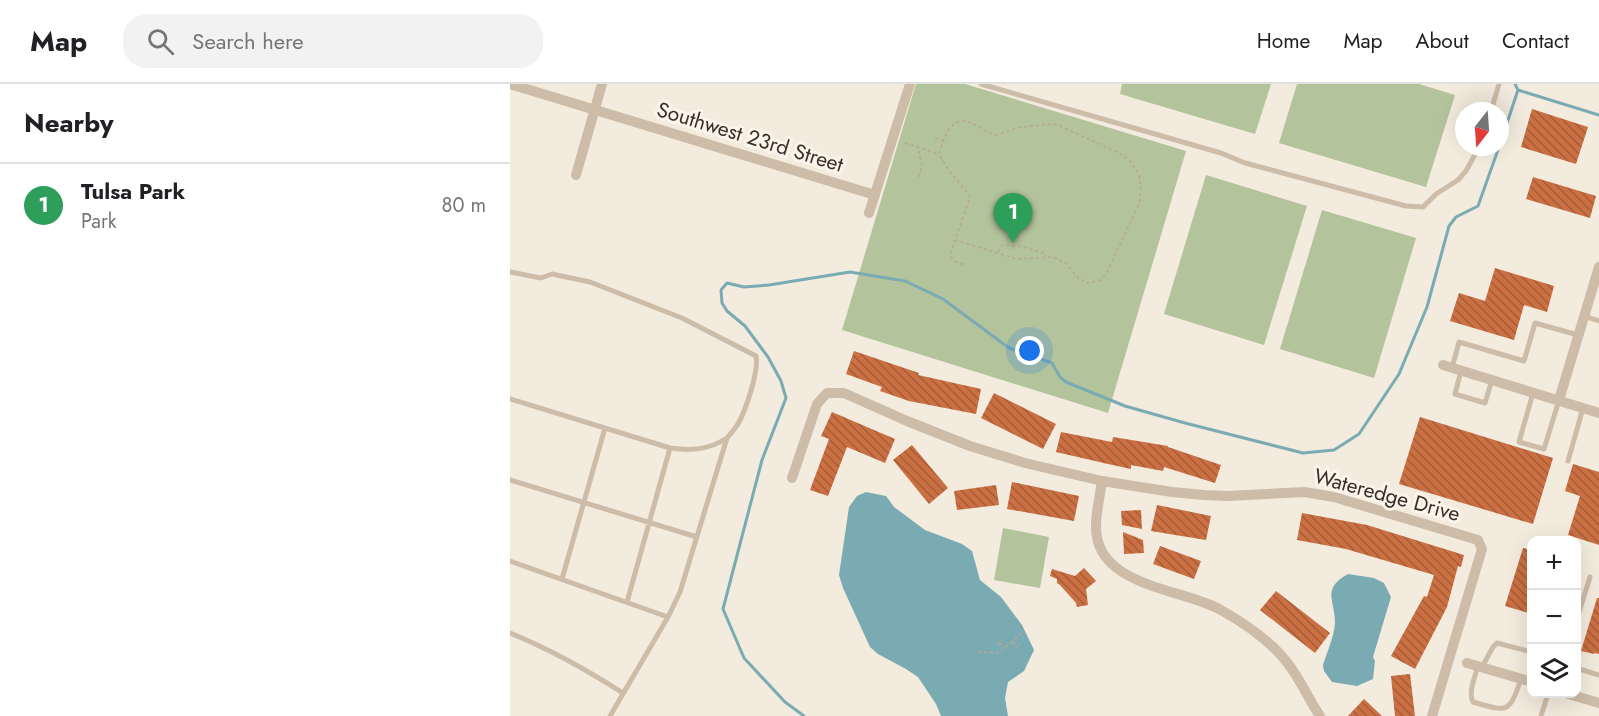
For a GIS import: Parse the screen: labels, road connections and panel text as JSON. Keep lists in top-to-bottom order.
{
  "streets": {
    "street": ["Southwest 23rd Street", "Wateredge Drive"]
  },
  "north": "bottom",
  "page": {
    "header": "Map",
    "search": "Search here",
    "nav": [
      "Home",
      "Map",
      "About",
      "Contact"
    ],
    "heading": "Nearby",
    "list": [
      {
        "mark": "1",
        "name": "Tulsa Park",
        "note": "Park",
        "value": "80 m"
      }
    ],
    "pins": "1",
    "map_buttons": ["+", "−"]
  }
}
